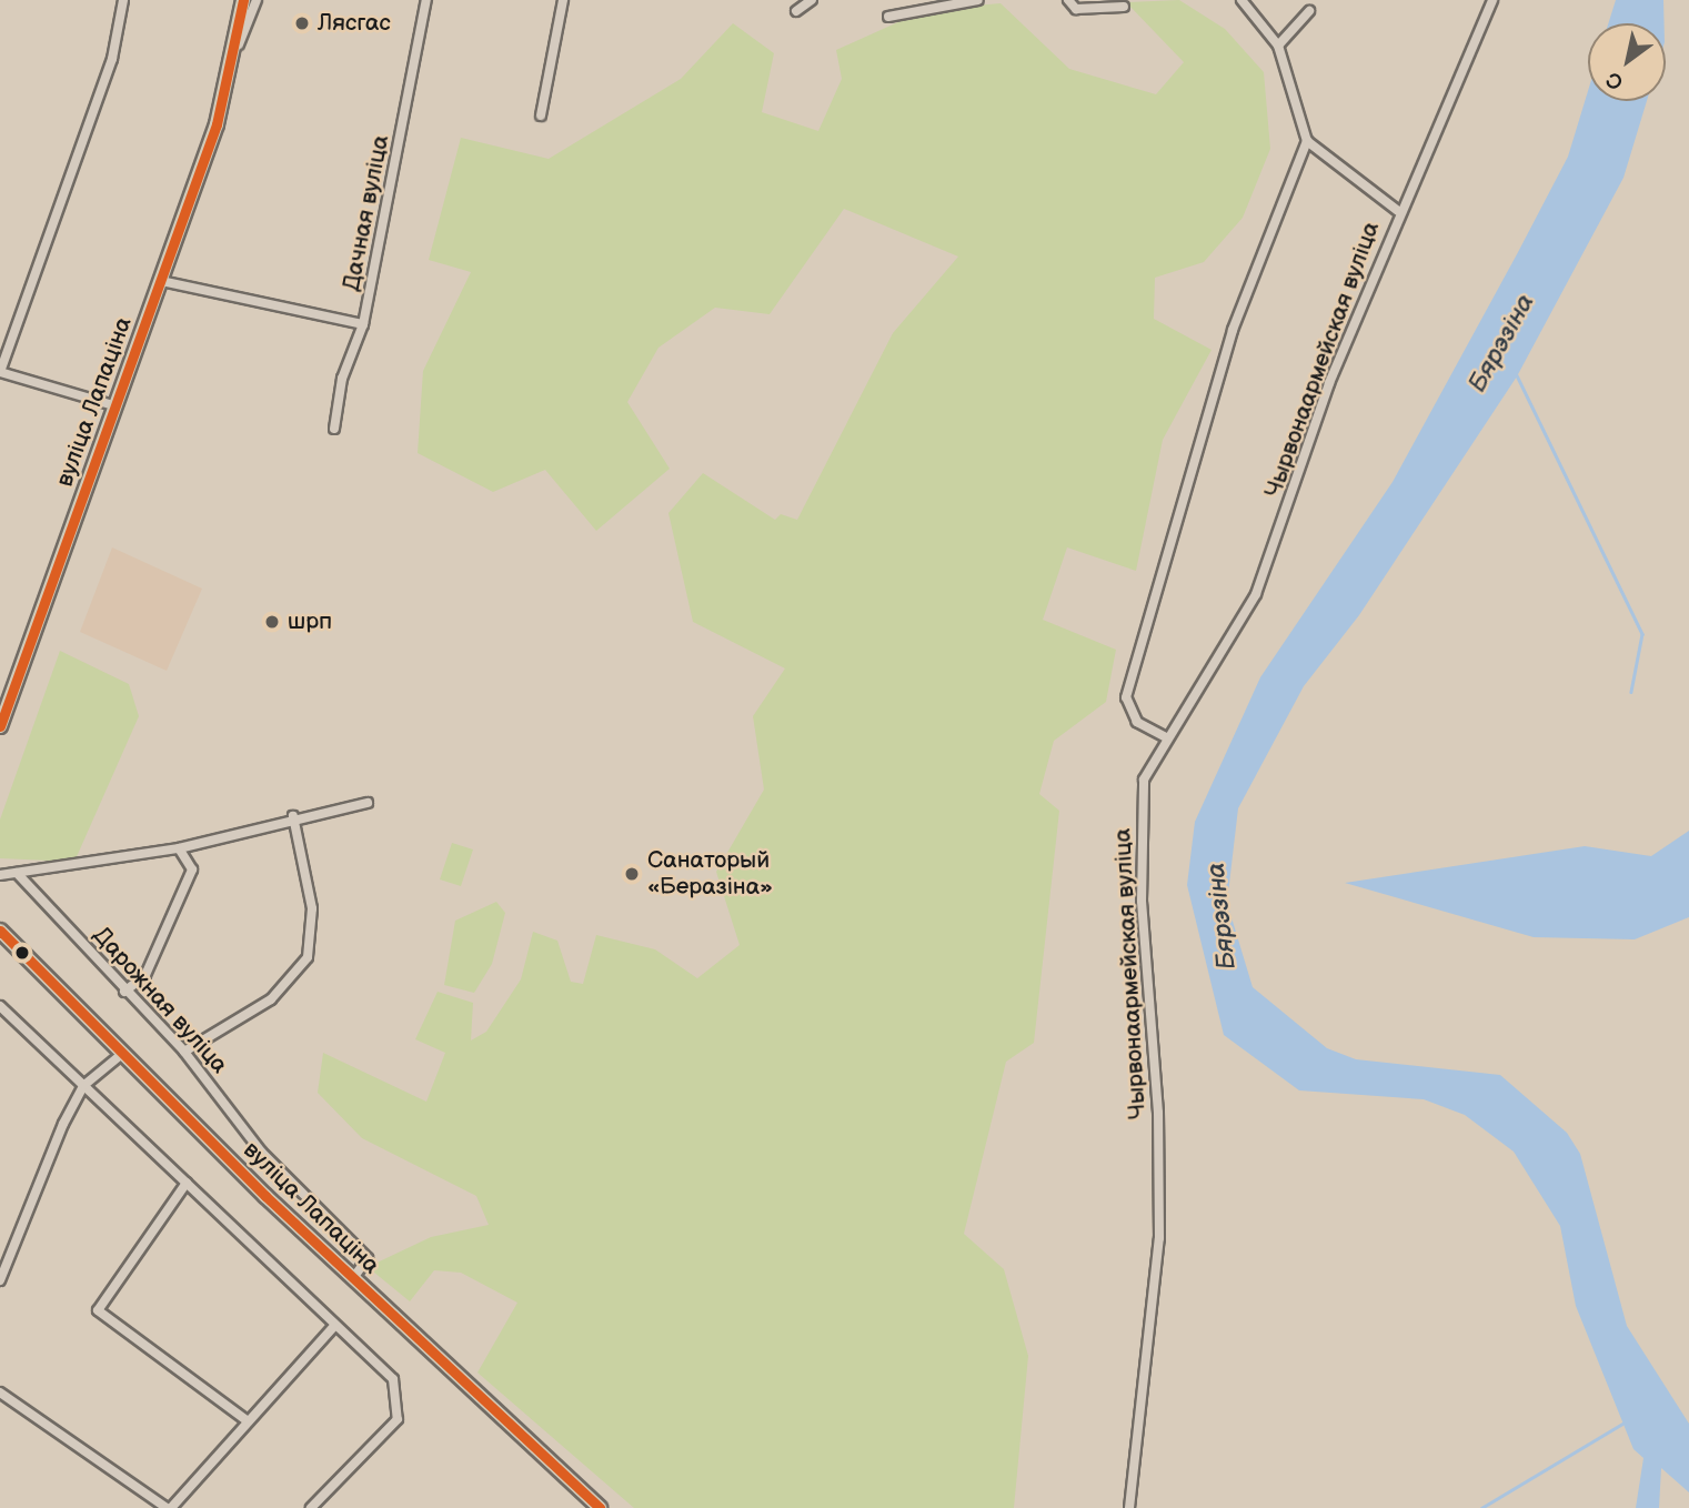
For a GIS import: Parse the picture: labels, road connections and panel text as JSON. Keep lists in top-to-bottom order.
{
  "streets": {
    "main road": ["вуліца Лапаціна"],
    "street": ["Дачная вуліца", "Чырвонаармейская вуліца", "Дарожная вуліца"]
  },
  "crossings": [
    ["вуліца Лапаціна", "Дарожная вуліца"]
  ],
  "water": ["Бярэзіна"],
  "places": ["Лясгас", "шрп", "Санаторый «Беразіна»"],
  "north": "bottom left"
}
